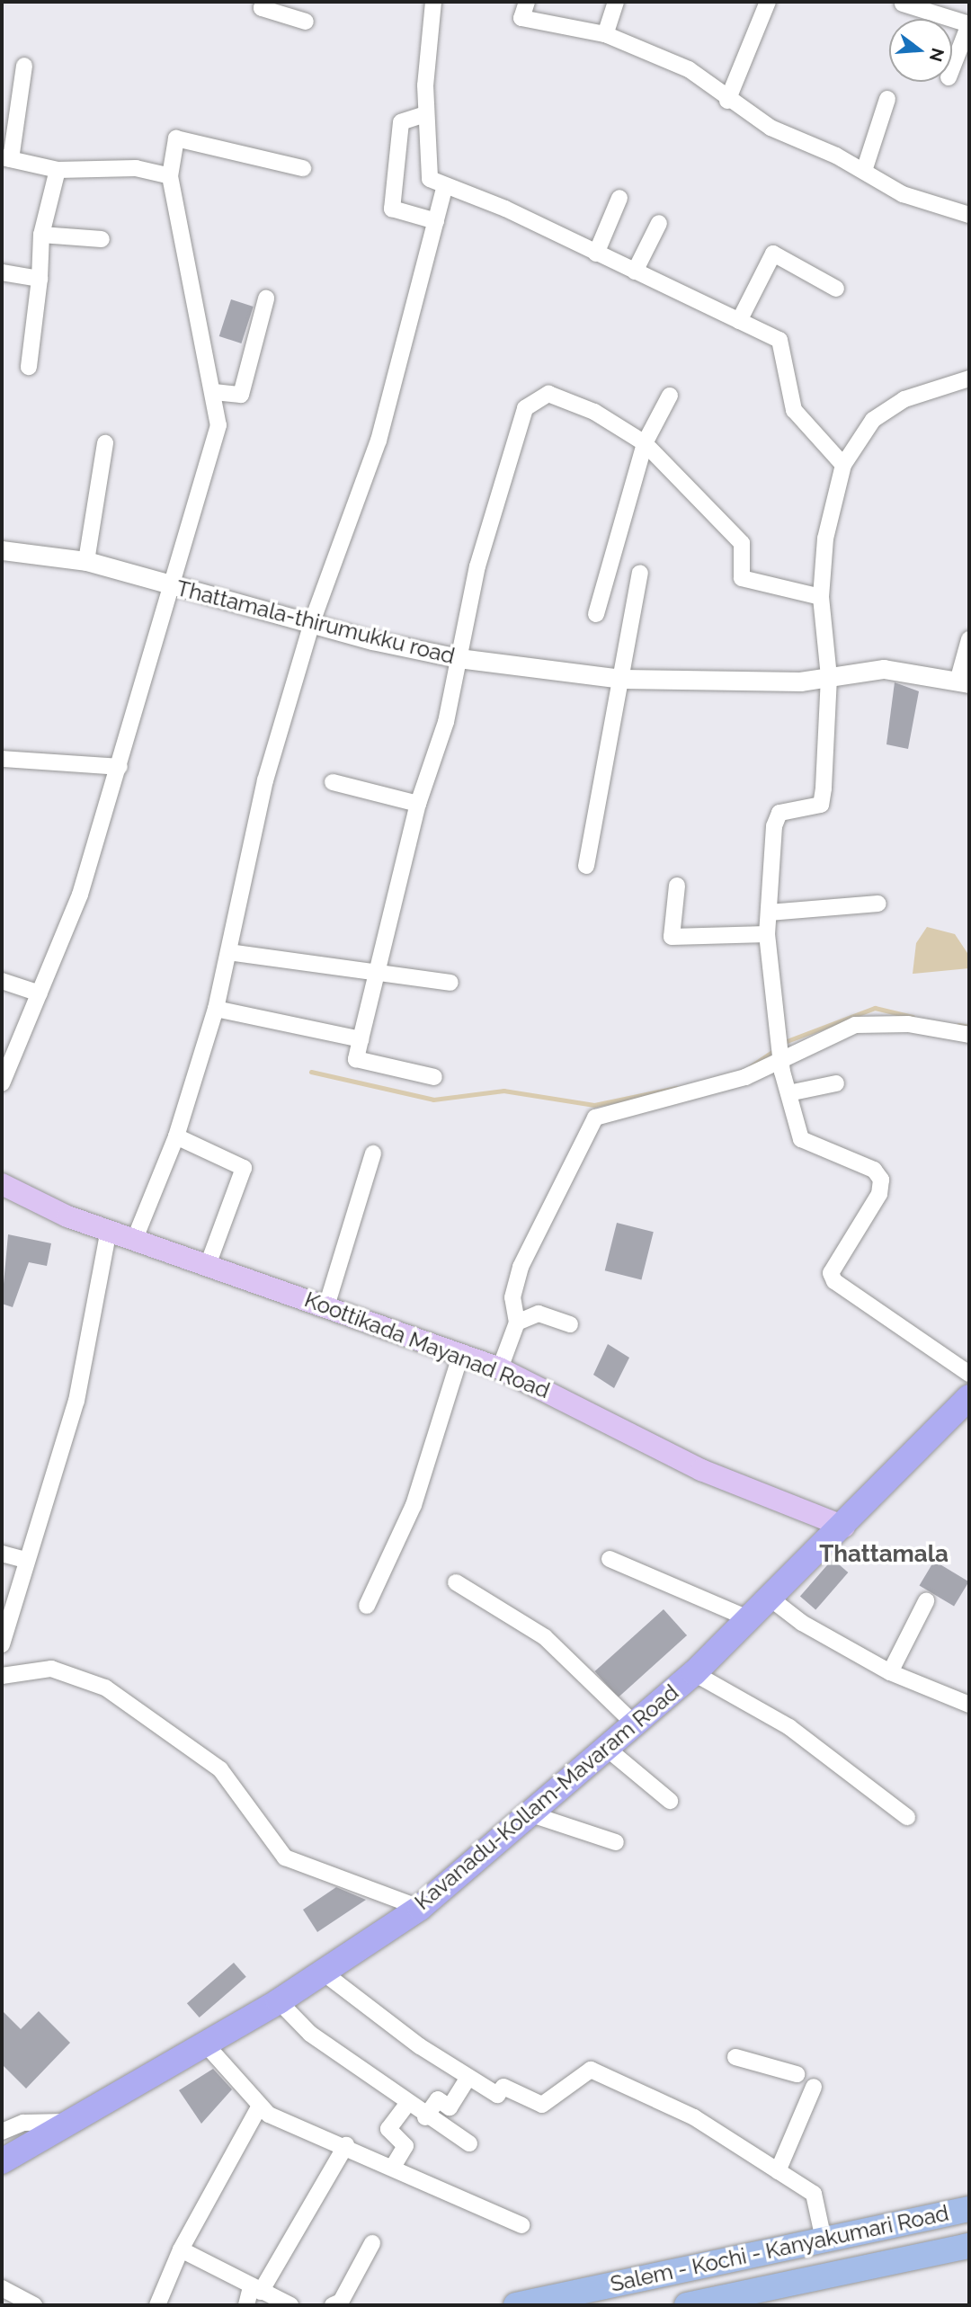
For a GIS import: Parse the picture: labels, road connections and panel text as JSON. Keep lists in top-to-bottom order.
{
  "streets": {
    "highway": ["Salem - Kochi - Kanyakumari Road"],
    "main road": ["Koottikada Mayanad Road", "Kavanadu-Kollam-Mavaram Road"],
    "street": ["Thattamala-thirumukku road"]
  },
  "crossings": [
    ["Koottikada Mayanad Road", "Kavanadu-Kollam-Mavaram Road"]
  ],
  "districts": ["Thattamala"],
  "north": "right"
}
